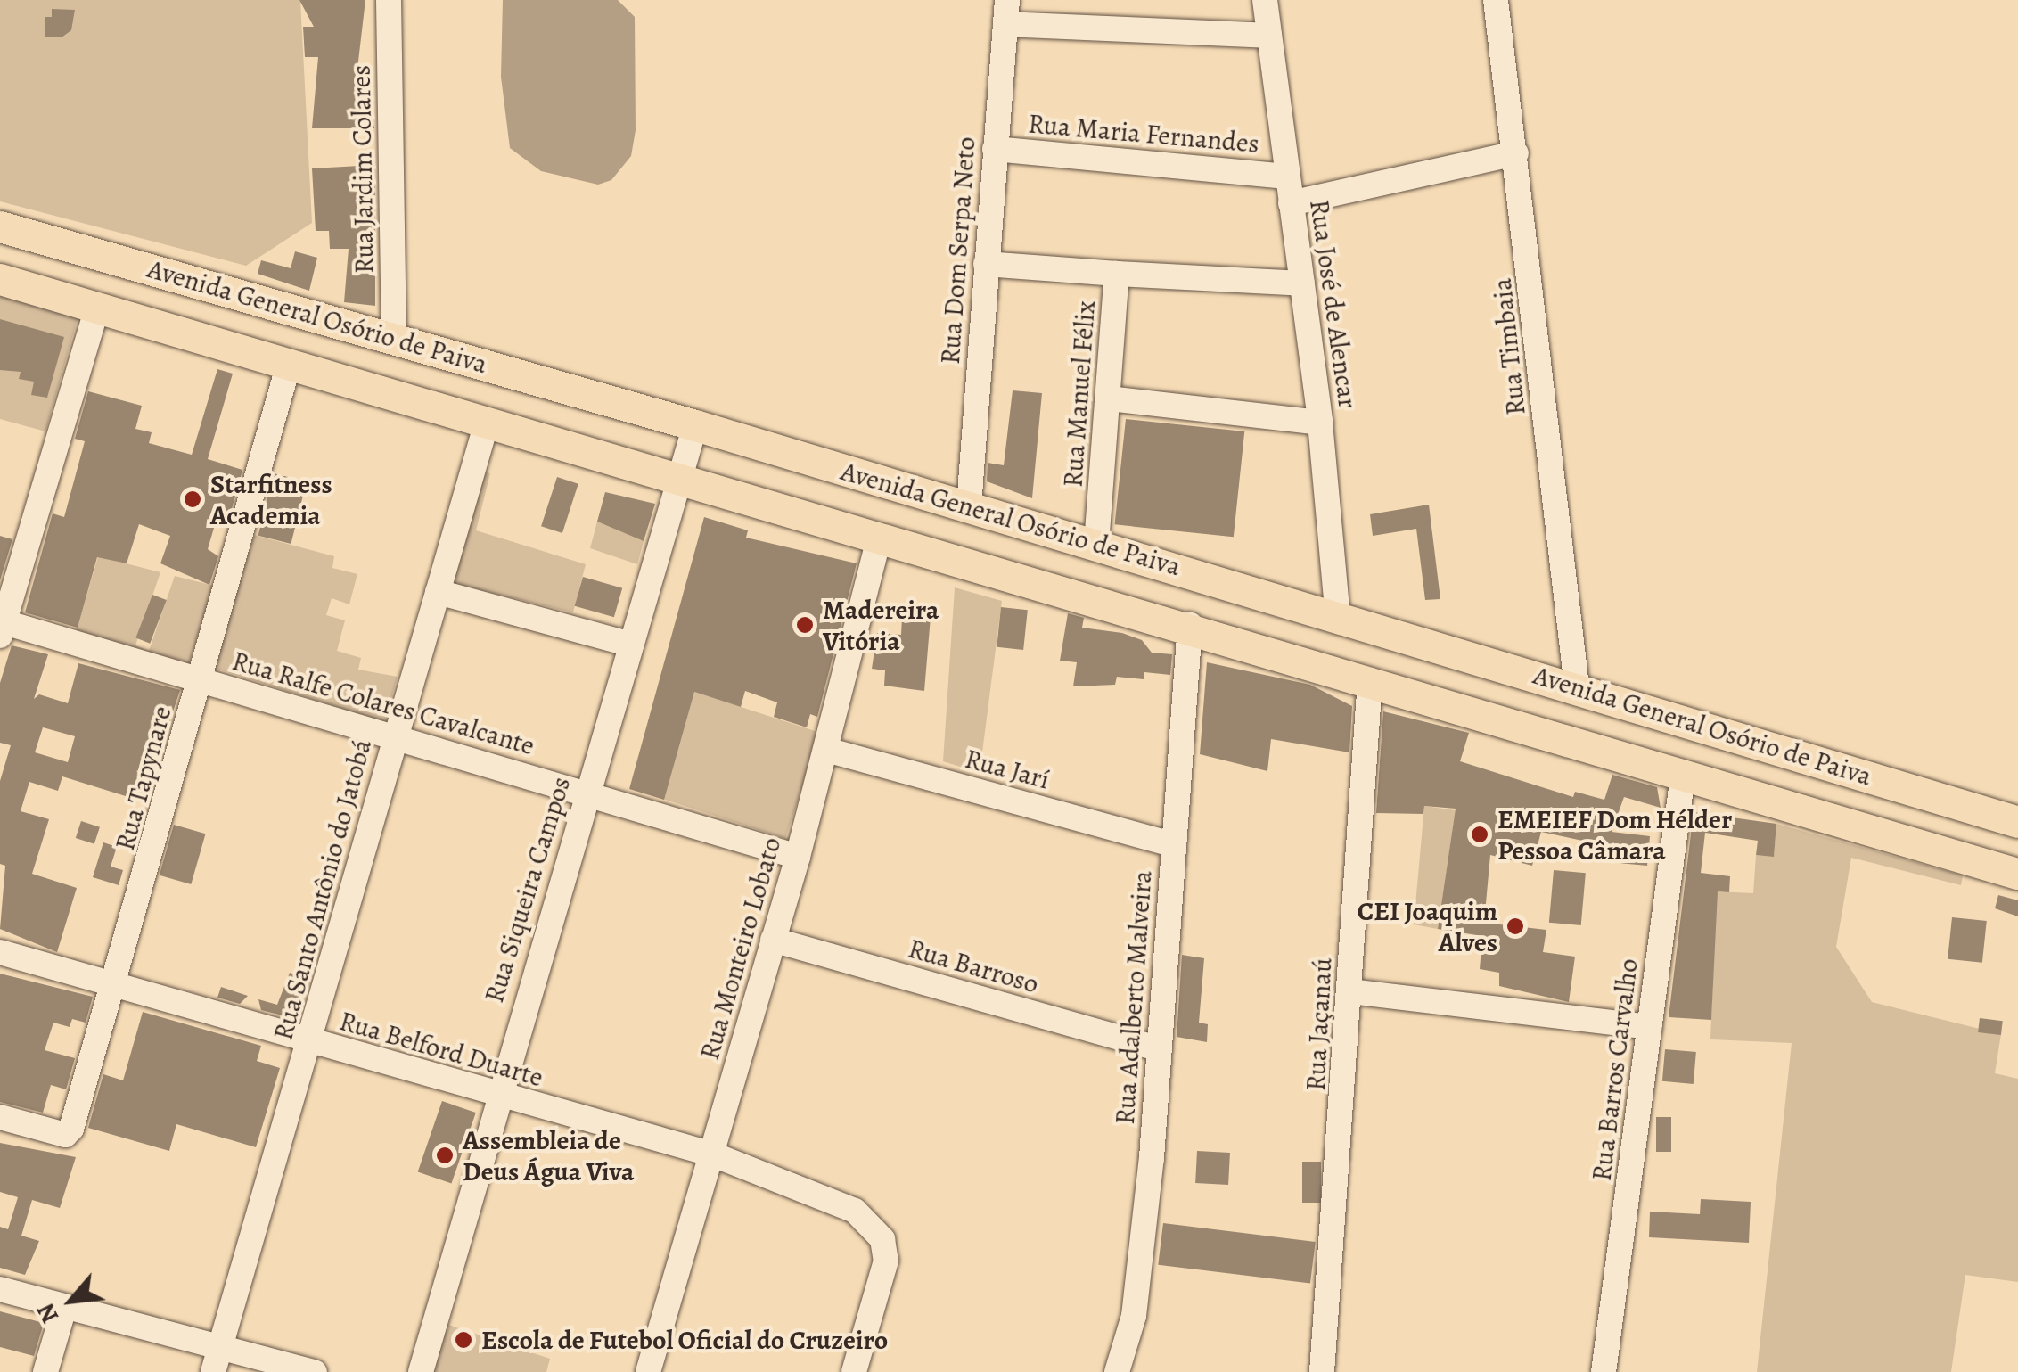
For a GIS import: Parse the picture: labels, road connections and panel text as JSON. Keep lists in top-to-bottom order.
{
  "streets": {
    "main road": ["Avenida General Osório de Paiva"],
    "street": [
      "Rua Maria Fernandes",
      "Rua Jardim Colares",
      "Rua Dom Serpa Neto",
      "Rua José de Alencar",
      "Rua Timbaia",
      "Rua Manuel Félix",
      "Rua Ralfe Colares Cavalcante",
      "Rua Jarí",
      "Rua Tapynare",
      "Rua Santo Antônio do Jatobá",
      "Rua Siqueira Campos",
      "Rua Monteiro Lobato",
      "Rua Barroso",
      "Rua Adalberto Malveira",
      "Rua Jaçanaú",
      "Rua Belford Duarte",
      "Rua Barros Carvalho"
    ]
  },
  "crossings": [
    ["Rua Maria Fernandes", "Rua Dom Serpa Neto"],
    ["Rua Maria Fernandes", "Rua José de Alencar"],
    ["Rua Jardim Colares", "Avenida General Osório de Paiva"],
    ["Rua Dom Serpa Neto", "Avenida General Osório de Paiva"],
    ["Rua José de Alencar", "Avenida General Osório de Paiva"],
    ["Rua José de Alencar", "Rua Manuel Félix"],
    ["Avenida General Osório de Paiva", "Rua Timbaia"],
    ["Avenida General Osório de Paiva", "Rua Manuel Félix"],
    ["Avenida General Osório de Paiva", "Rua Tapynare"],
    ["Avenida General Osório de Paiva", "Rua Santo Antônio do Jatobá"],
    ["Avenida General Osório de Paiva", "Rua Siqueira Campos"],
    ["Avenida General Osório de Paiva", "Rua Monteiro Lobato"],
    ["Avenida General Osório de Paiva", "Rua Adalberto Malveira"],
    ["Avenida General Osório de Paiva", "Rua Jaçanaú"],
    ["Avenida General Osório de Paiva", "Rua Barros Carvalho"],
    ["Rua Ralfe Colares Cavalcante", "Rua Tapynare"],
    ["Rua Ralfe Colares Cavalcante", "Rua Santo Antônio do Jatobá"],
    ["Rua Ralfe Colares Cavalcante", "Rua Siqueira Campos"],
    ["Rua Ralfe Colares Cavalcante", "Rua Monteiro Lobato"],
    ["Rua Jarí", "Rua Monteiro Lobato"],
    ["Rua Jarí", "Rua Adalberto Malveira"],
    ["Rua Tapynare", "Rua Belford Duarte"],
    ["Rua Santo Antônio do Jatobá", "Rua Belford Duarte"],
    ["Rua Siqueira Campos", "Rua Belford Duarte"],
    ["Rua Monteiro Lobato", "Rua Barroso"],
    ["Rua Monteiro Lobato", "Rua Belford Duarte"],
    ["Rua Barroso", "Rua Adalberto Malveira"]
  ],
  "places": [
    "Starfitness Academia",
    "Madereira Vitória",
    "EMEIEF Dom Hélder Pessoa Câmara",
    "CEI Joaquim Alves",
    "Assembleia de Deus Água Viva",
    "Escola de Futebol Oficial do Cruzeiro"
  ],
  "north": "bottom left"
}
